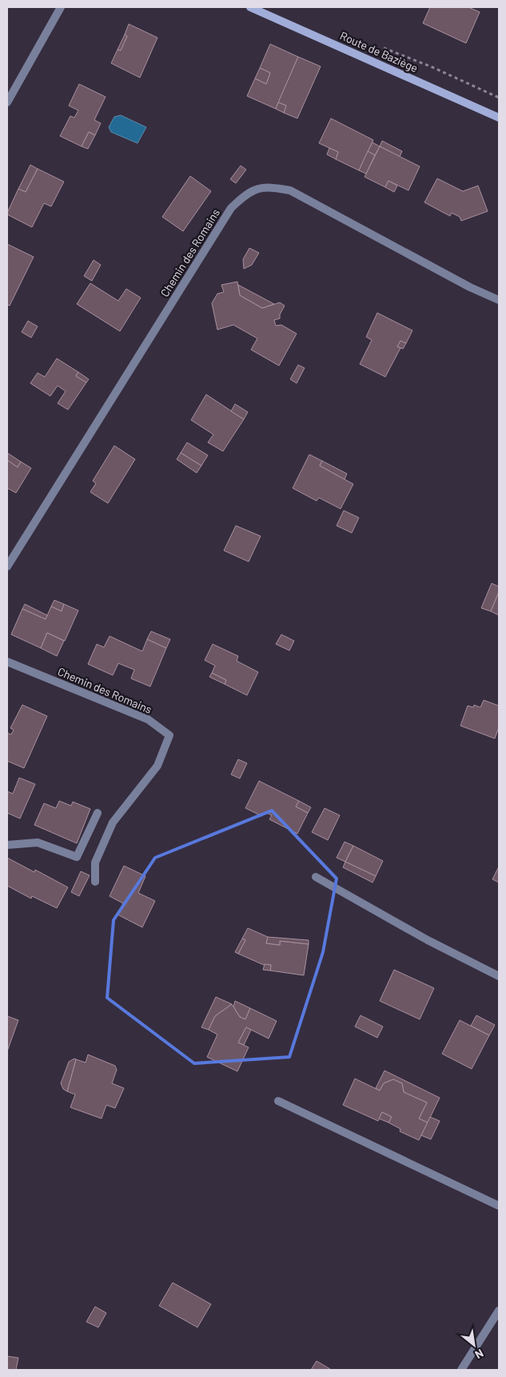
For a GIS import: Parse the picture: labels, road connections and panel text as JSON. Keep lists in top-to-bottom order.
{
  "streets": {
    "main road": ["Route de Baziège"],
    "street": ["Chemin des Romains"]
  },
  "north": "bottom right"
}
